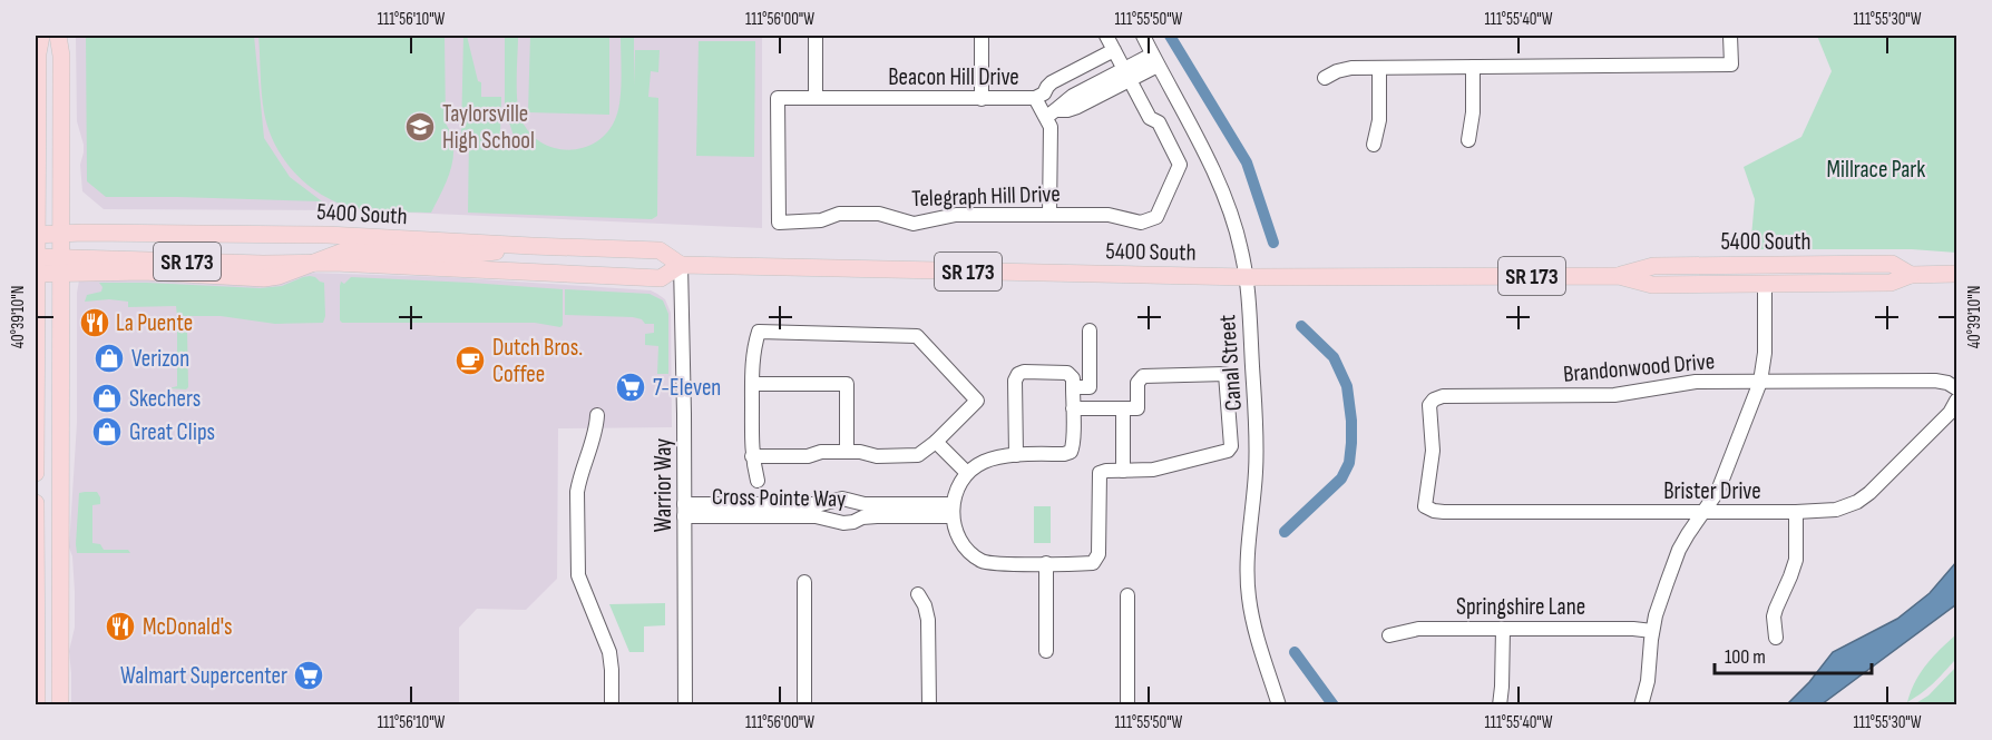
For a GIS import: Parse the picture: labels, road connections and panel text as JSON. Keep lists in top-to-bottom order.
{
  "streets": {
    "main road": ["5400 South", "SR 173"],
    "street": [
      "Beacon Hill Drive",
      "Telegraph Hill Drive",
      "Canal Street",
      "Brandonwood Drive",
      "Warrior Way",
      "Brister Drive",
      "Cross Pointe Way",
      "Springshire Lane"
    ]
  },
  "crossings": [
    ["Beacon Hill Drive", "Telegraph Hill Drive"],
    ["5400 South", "Canal Street"],
    ["5400 South", "Warrior Way"],
    ["Brandonwood Drive", "Brister Drive"],
    ["Warrior Way", "Cross Pointe Way"]
  ],
  "parks": ["Millrace Park"],
  "places": {
    "school or university": ["Taylorsville High School"],
    "restaurant": ["La Puente", "McDonald's"],
    "shop": ["Verizon", "Skechers", "Great Clips"],
    "cafe": ["Dutch Bros. Coffee"],
    "supermarket": ["7-Eleven", "Walmart Supercenter"]
  },
  "scale_bar": "100 m",
  "coordinates": [
    "111°56'10\"W",
    "111°56'00\"W",
    "111°55'50\"W",
    "111°55'40\"W",
    "111°55'30\"W",
    "40°39'10\"N"
  ]
}
